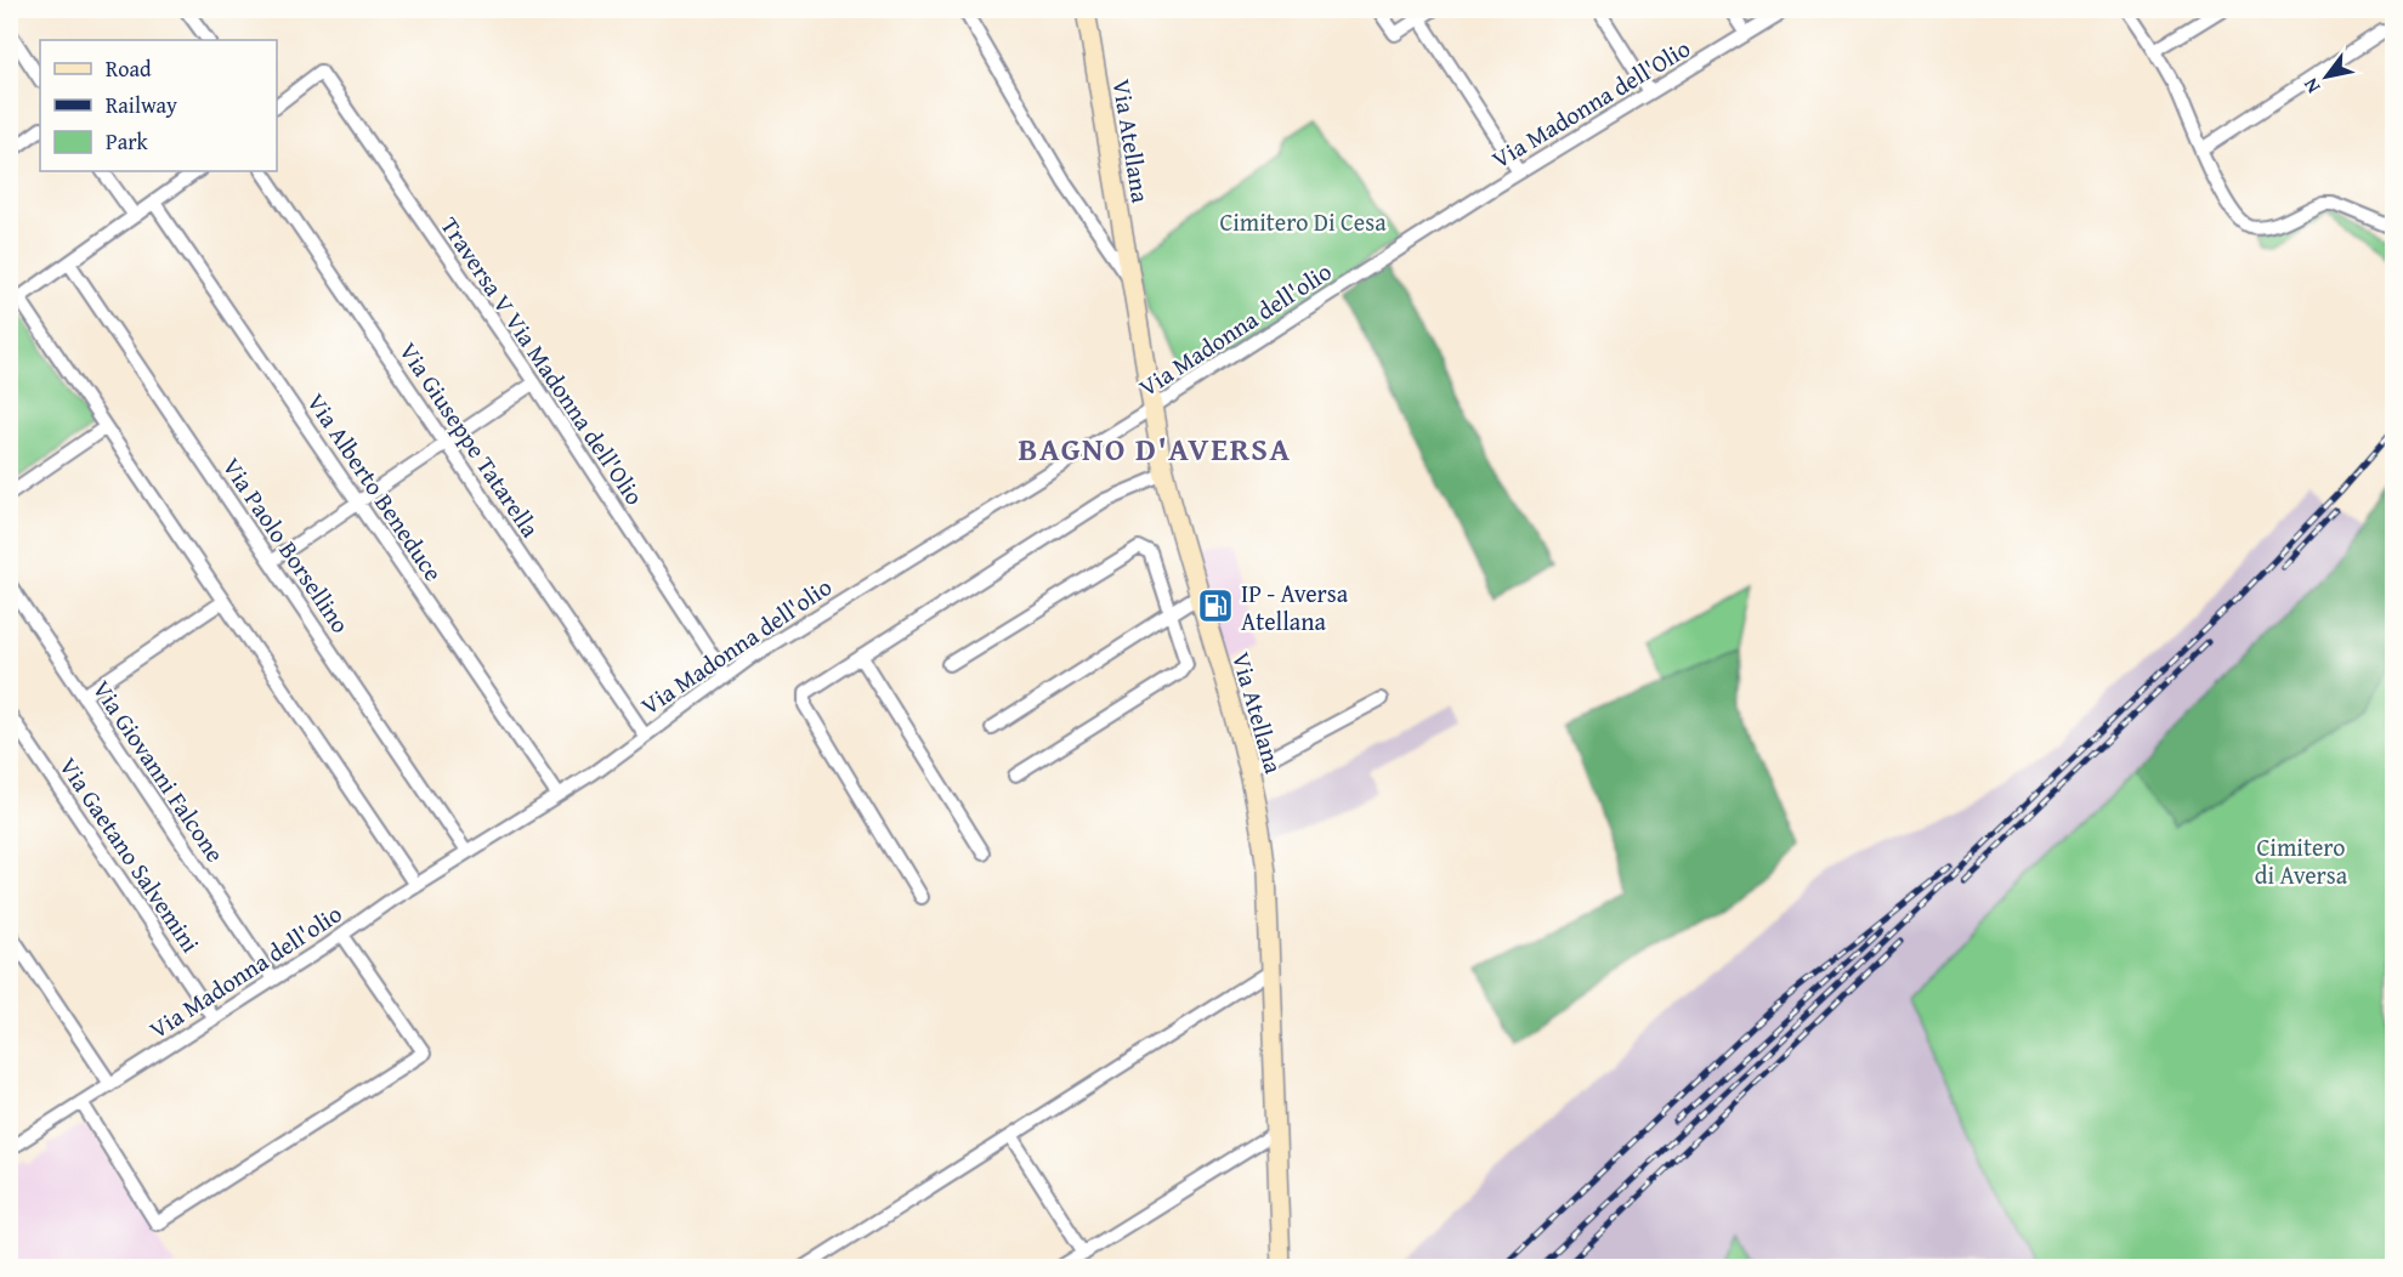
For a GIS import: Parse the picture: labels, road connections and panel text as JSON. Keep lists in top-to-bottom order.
{
  "streets": {
    "main road": ["Via Atellana"],
    "street": [
      "Via Madonna dell'Olio",
      "Via Madonna dell'olio",
      "Traversa V Via Madonna dell'Olio",
      "Via Giuseppe Tatarella",
      "Via Alberto Beneduce",
      "Via Paolo Borsellino",
      "Via Giovanni Falcone",
      "Via Gaetano Salvemini"
    ]
  },
  "crossings": [
    ["Via Madonna dell'Olio", "Via Madonna dell'olio"],
    ["Via Atellana", "Via Madonna dell'olio"],
    ["Via Madonna dell'olio", "Traversa V Via Madonna dell'Olio"],
    ["Via Madonna dell'olio", "Via Giuseppe Tatarella"],
    ["Via Madonna dell'olio", "Via Alberto Beneduce"],
    ["Via Madonna dell'olio", "Via Paolo Borsellino"],
    ["Via Madonna dell'olio", "Via Giovanni Falcone"],
    ["Via Madonna dell'olio", "Via Gaetano Salvemini"]
  ],
  "districts": ["BAGNO D'AVERSA"],
  "parks": ["Cimitero Di Cesa", "Cimitero di Aversa"],
  "places": {
    "fuel station": ["IP - Aversa Atellana"]
  },
  "legend": ["Road", "Railway", "Park"],
  "north": "bottom left"
}
